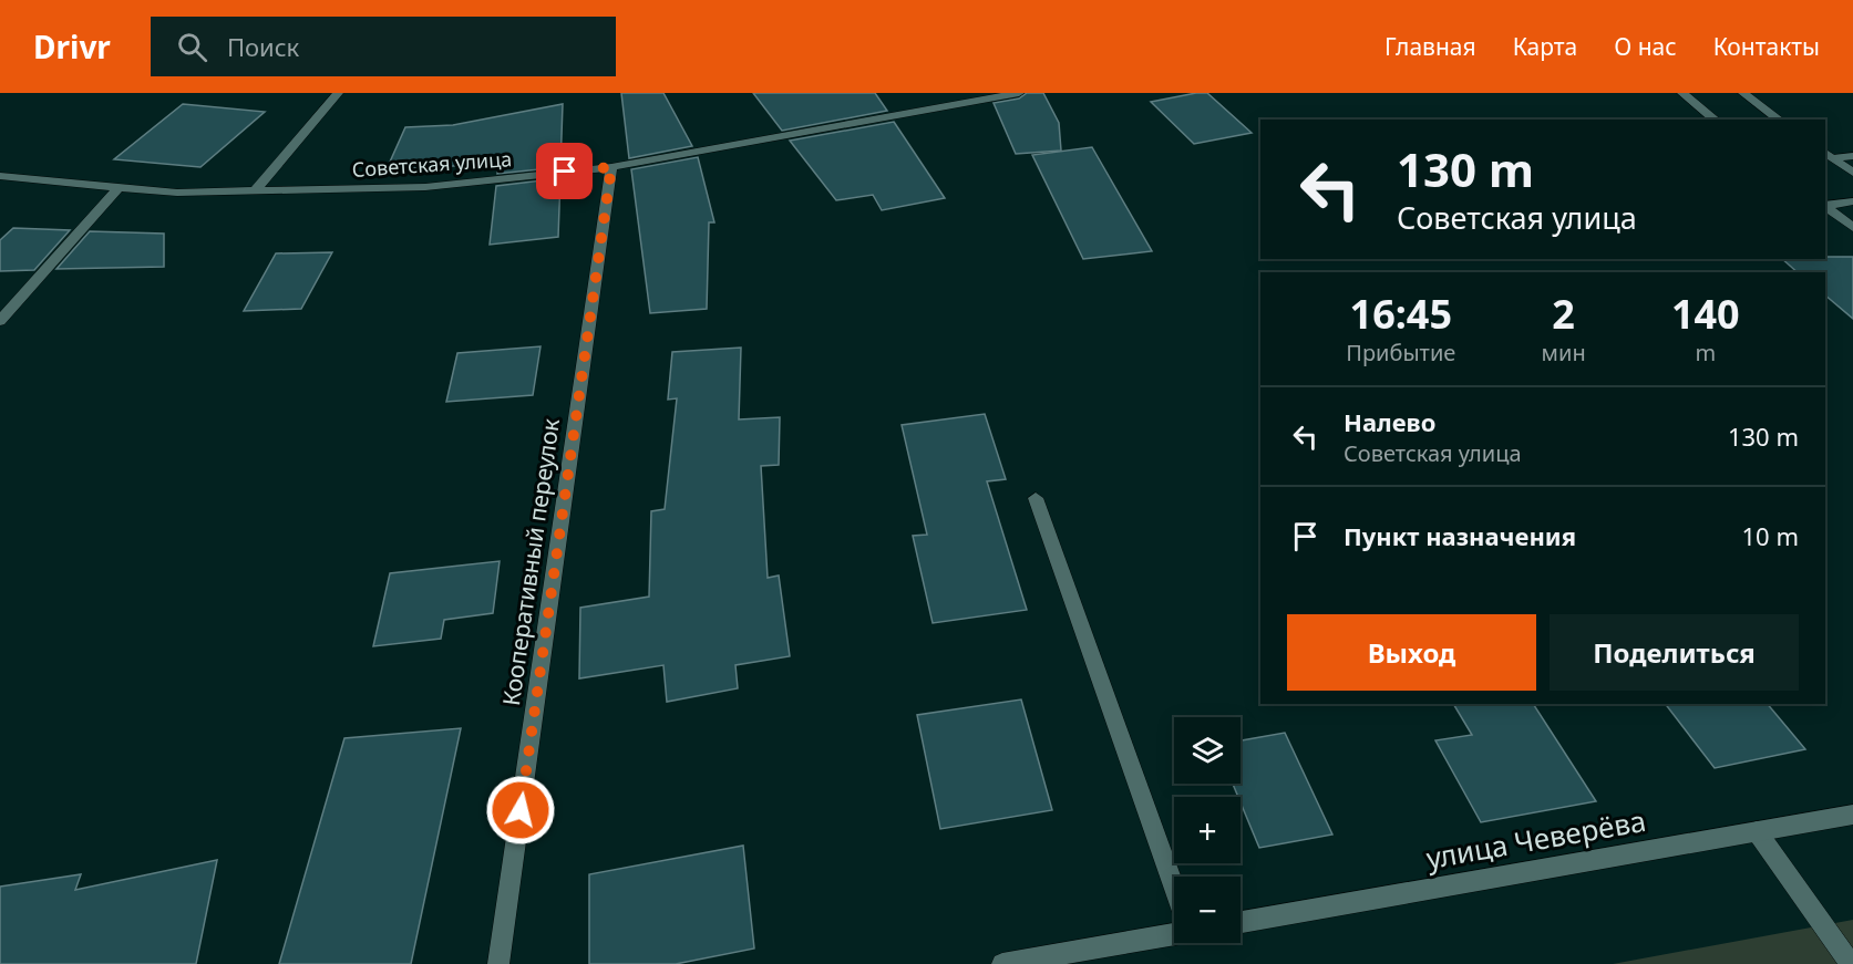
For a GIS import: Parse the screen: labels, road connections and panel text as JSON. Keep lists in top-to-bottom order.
{
  "streets": {
    "street": ["Советская улица", "Кооперативный переулок", "улица Чеверёва"]
  },
  "crossings": [
    ["Советская улица", "Кооперативный переулок"]
  ],
  "page": {
    "header": "Drivr",
    "search": "Поиск",
    "nav": [
      "Главная",
      "Карта",
      "О нас",
      "Контакты"
    ],
    "turn": ["130 m", "Советская улица"],
    "eta": [
      "16:45",
      "Прибытие",
      "2",
      "мин",
      "140",
      "m"
    ],
    "list": [
      {
        "name": "Налево",
        "note": "Советская улица",
        "value": "130 m"
      },
      {
        "name": "Пункт назначения",
        "value": "10 m"
      }
    ],
    "buttons": ["Выход", "Поделиться"],
    "map_buttons": ["+", "−"]
  }
}
